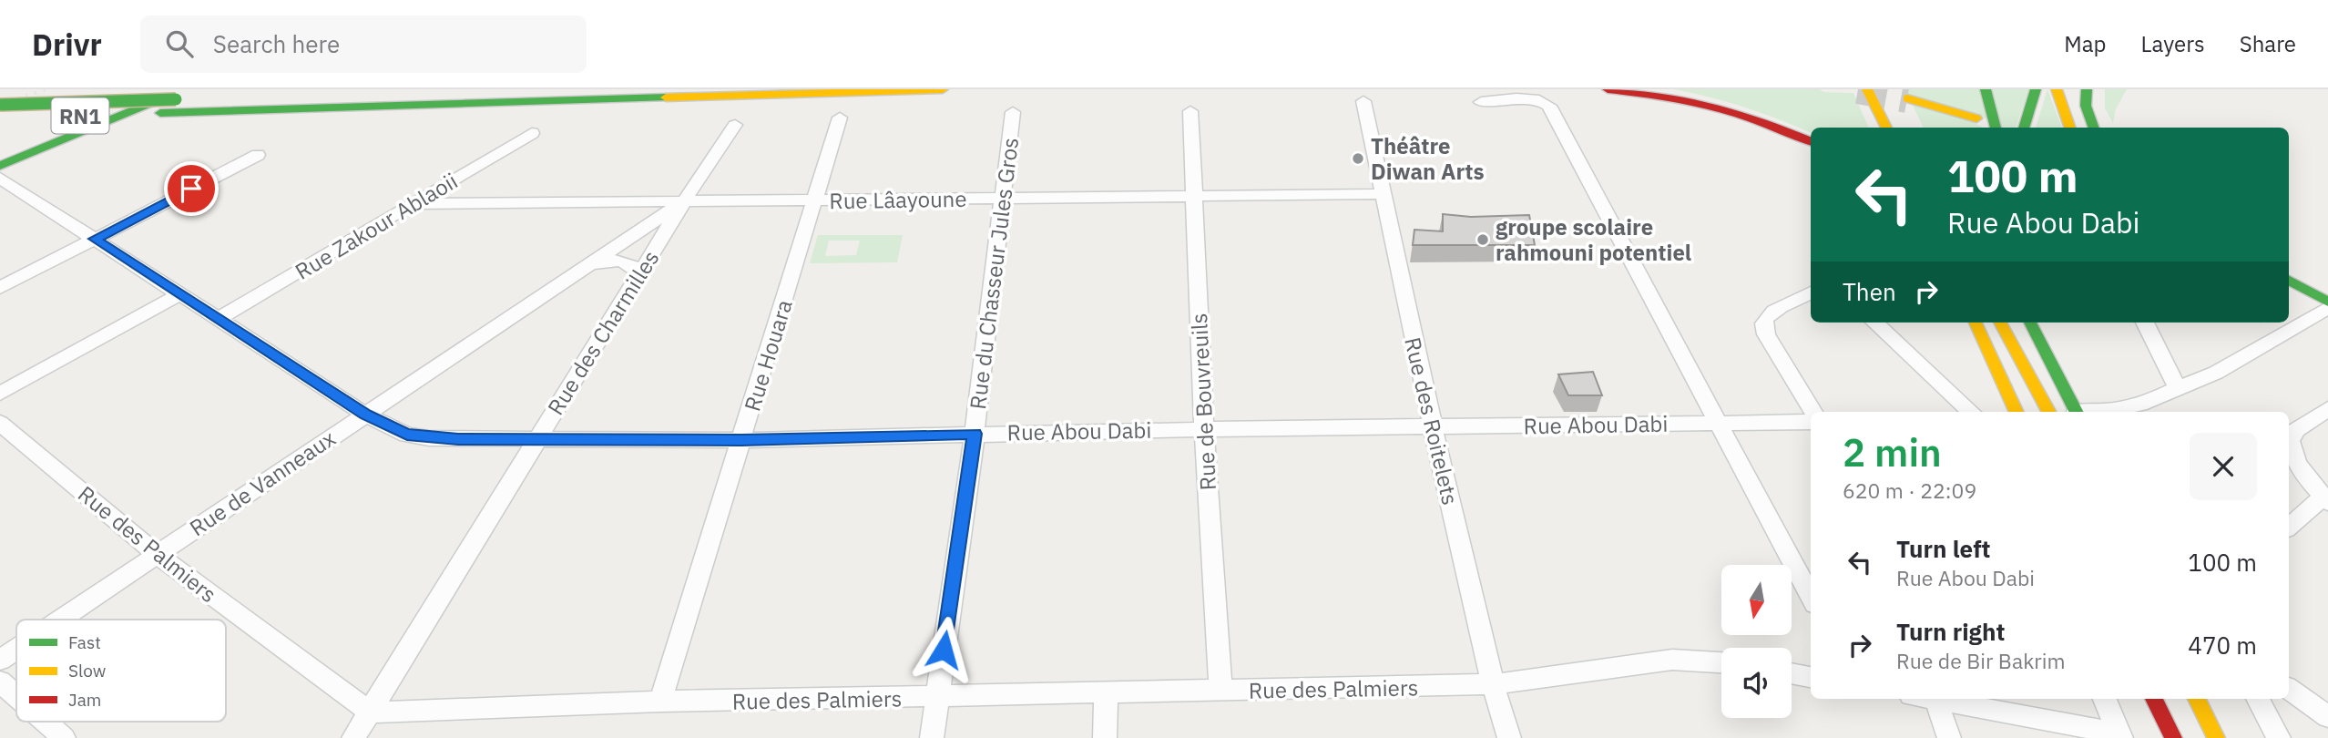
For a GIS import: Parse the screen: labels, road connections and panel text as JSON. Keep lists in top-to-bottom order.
{
  "streets": {
    "main road": ["RN1"],
    "street": [
      "Rue Lâayoune",
      "Rue Zakour Ablaoii",
      "Rue du Chasseur Jules Gros",
      "Rue des Charmilles",
      "Rue Houara",
      "Rue de Bouvreuils",
      "Rue des Roitelets",
      "Rue Abou Dabi",
      "Rue de Vanneaux",
      "Rue des Palmiers"
    ]
  },
  "crossings": [
    ["Rue Lâayoune", "Rue Zakour Ablaoii"],
    ["Rue Lâayoune", "Rue du Chasseur Jules Gros"],
    ["Rue Lâayoune", "Rue des Charmilles"],
    ["Rue Lâayoune", "Rue Houara"],
    ["Rue Lâayoune", "Rue de Bouvreuils"],
    ["Rue Lâayoune", "Rue des Roitelets"],
    ["Rue Lâayoune", "Rue de Vanneaux"],
    ["Rue Zakour Ablaoii", "Rue Abou Dabi"],
    ["Rue du Chasseur Jules Gros", "Rue Abou Dabi"],
    ["Rue du Chasseur Jules Gros", "Rue des Palmiers"],
    ["Rue des Charmilles", "Rue Abou Dabi"],
    ["Rue des Charmilles", "Rue de Vanneaux"],
    ["Rue des Charmilles", "Rue des Palmiers"],
    ["Rue Houara", "Rue Abou Dabi"],
    ["Rue Houara", "Rue des Palmiers"],
    ["Rue de Bouvreuils", "Rue Abou Dabi"],
    ["Rue de Bouvreuils", "Rue des Palmiers"],
    ["Rue des Roitelets", "Rue Abou Dabi"],
    ["Rue des Roitelets", "Rue des Palmiers"],
    ["Rue Abou Dabi", "Rue de Vanneaux"],
    ["Rue de Vanneaux", "Rue des Palmiers"]
  ],
  "places": ["Théâtre Diwan Arts", "groupe scolaire rahmouni potentiel"],
  "legend": ["Fast", "Slow", "Jam"],
  "north": "bottom",
  "page": {
    "header": "Drivr",
    "search": "Search here",
    "nav": ["Map", "Layers", "Share"],
    "turn": ["100 m", "Rue Abou Dabi"],
    "then": "Then",
    "heading": ["2 min", "620 m · 22:09"],
    "list": [
      {
        "name": "Turn left",
        "note": "Rue Abou Dabi",
        "value": "100 m"
      },
      {
        "name": "Turn right",
        "note": "Rue de Bir Bakrim",
        "value": "470 m"
      }
    ]
  }
}
